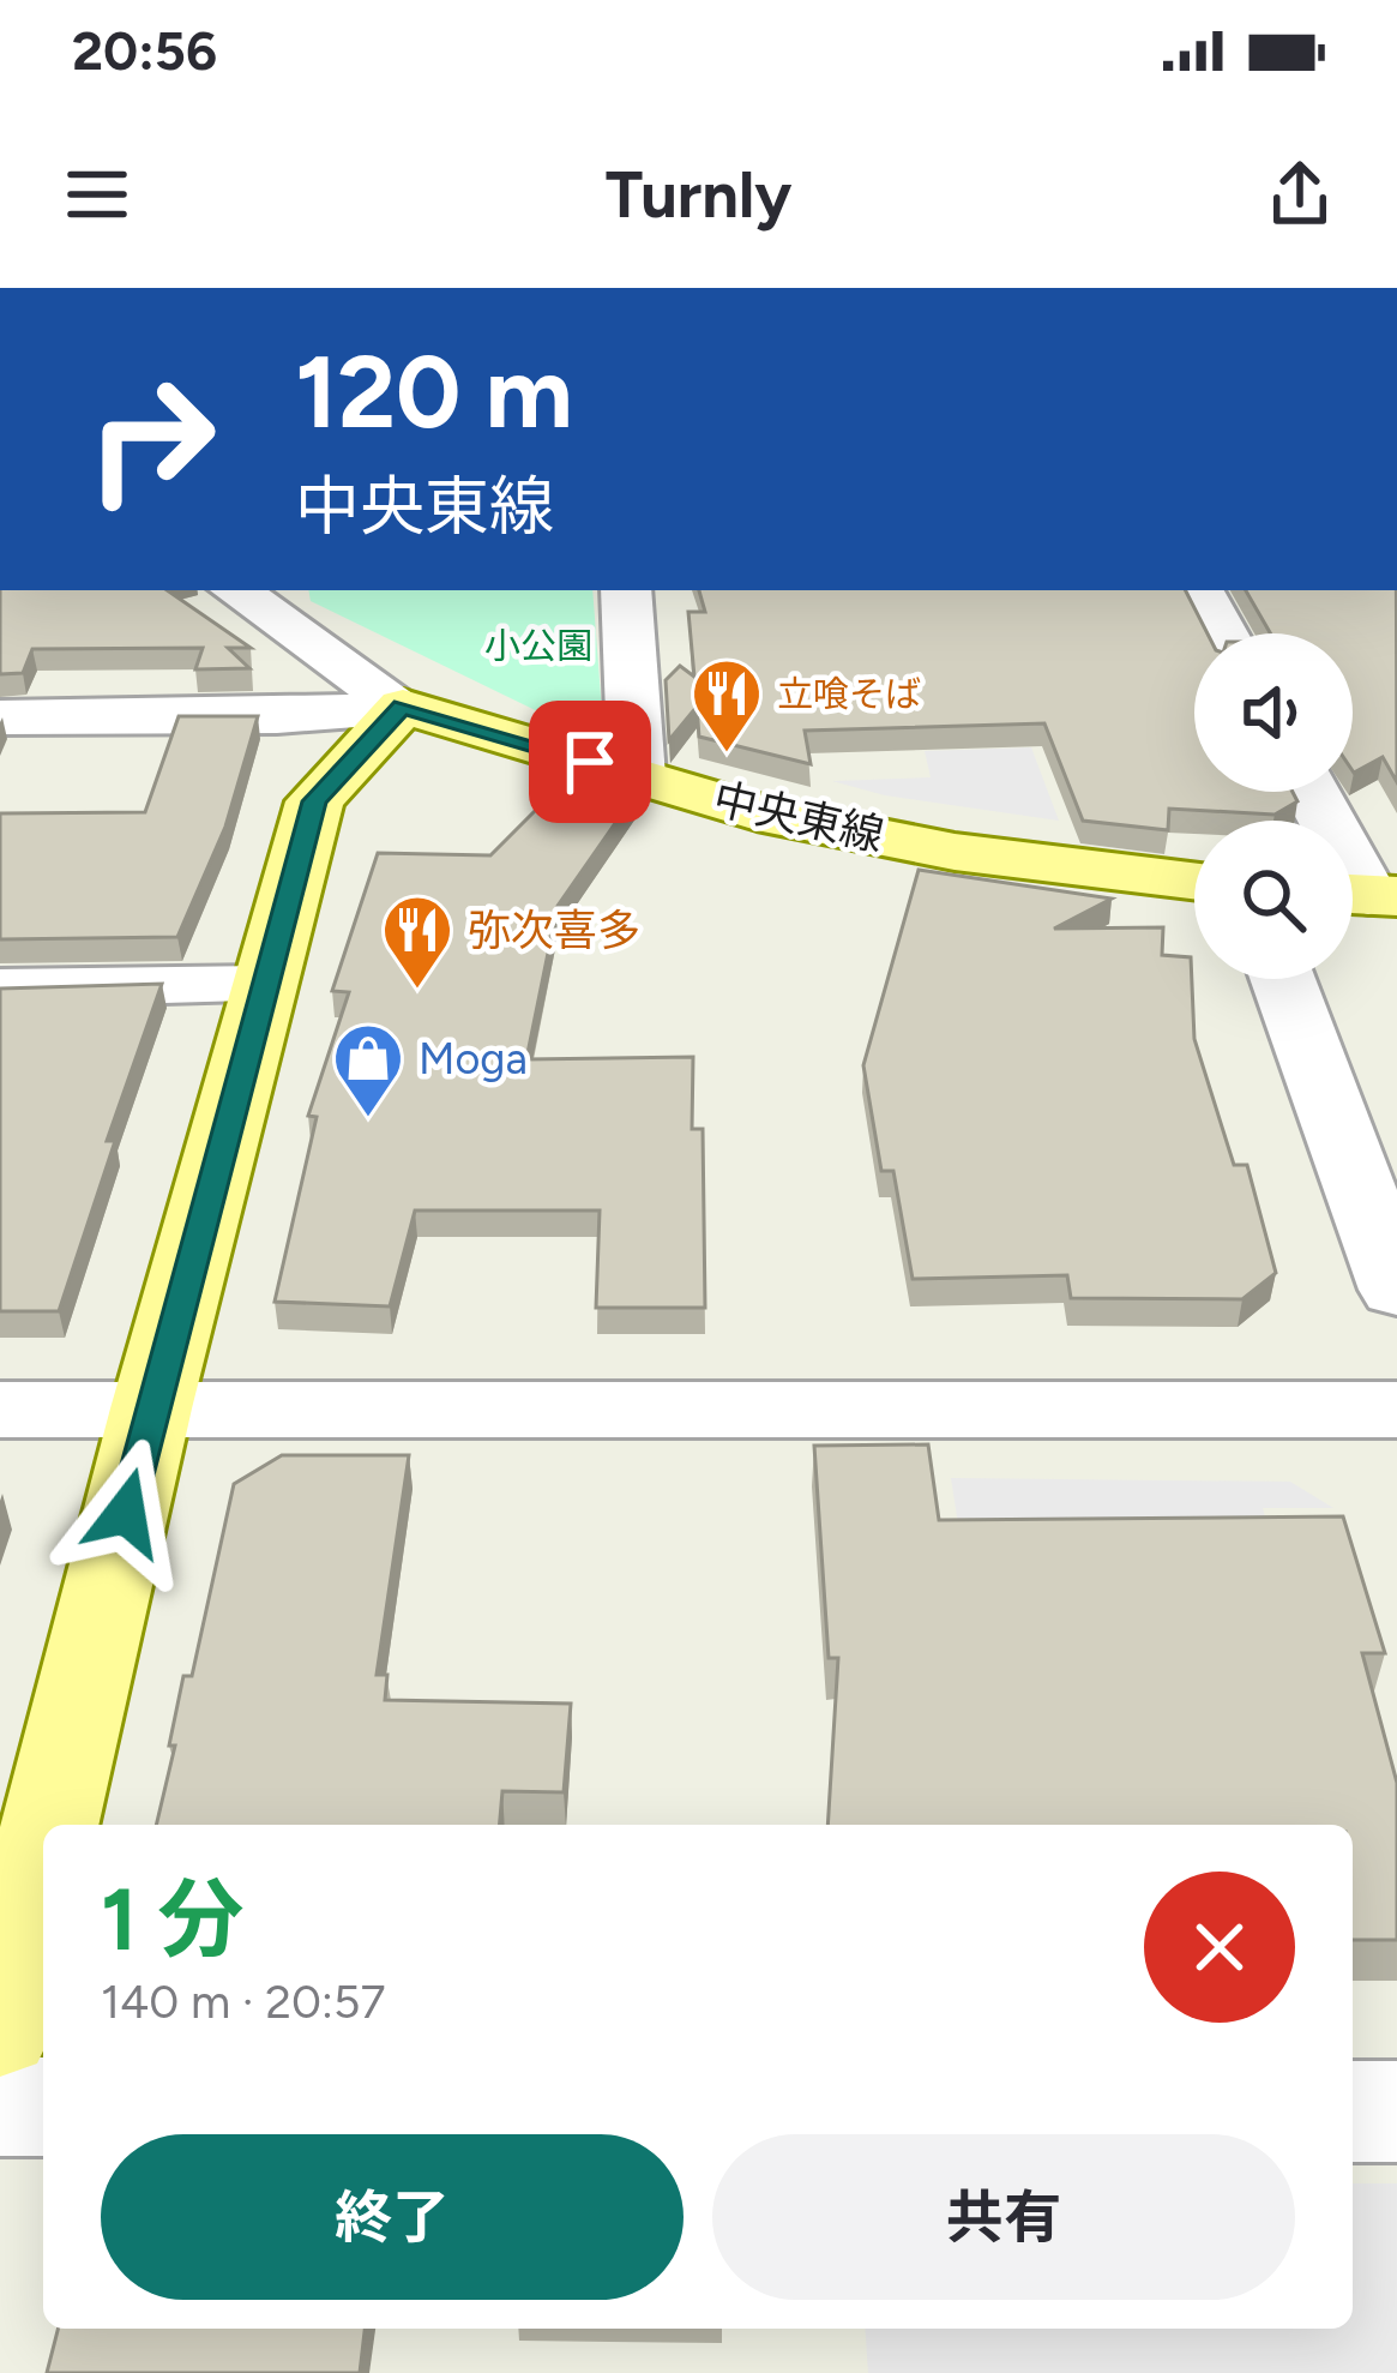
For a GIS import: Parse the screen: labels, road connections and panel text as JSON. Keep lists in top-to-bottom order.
{
  "streets": {
    "main road": ["中央東線"]
  },
  "parks": ["小公園"],
  "places": {
    "restaurant": ["立喰そば", "弥次喜多"],
    "shop": ["Moga"]
  },
  "page": {
    "status": "20:56",
    "header": "Turnly",
    "turn": ["120 m", "中央東線"],
    "heading": ["1 分", "140 m · 20:57"],
    "buttons": ["終了", "共有"]
  }
}
